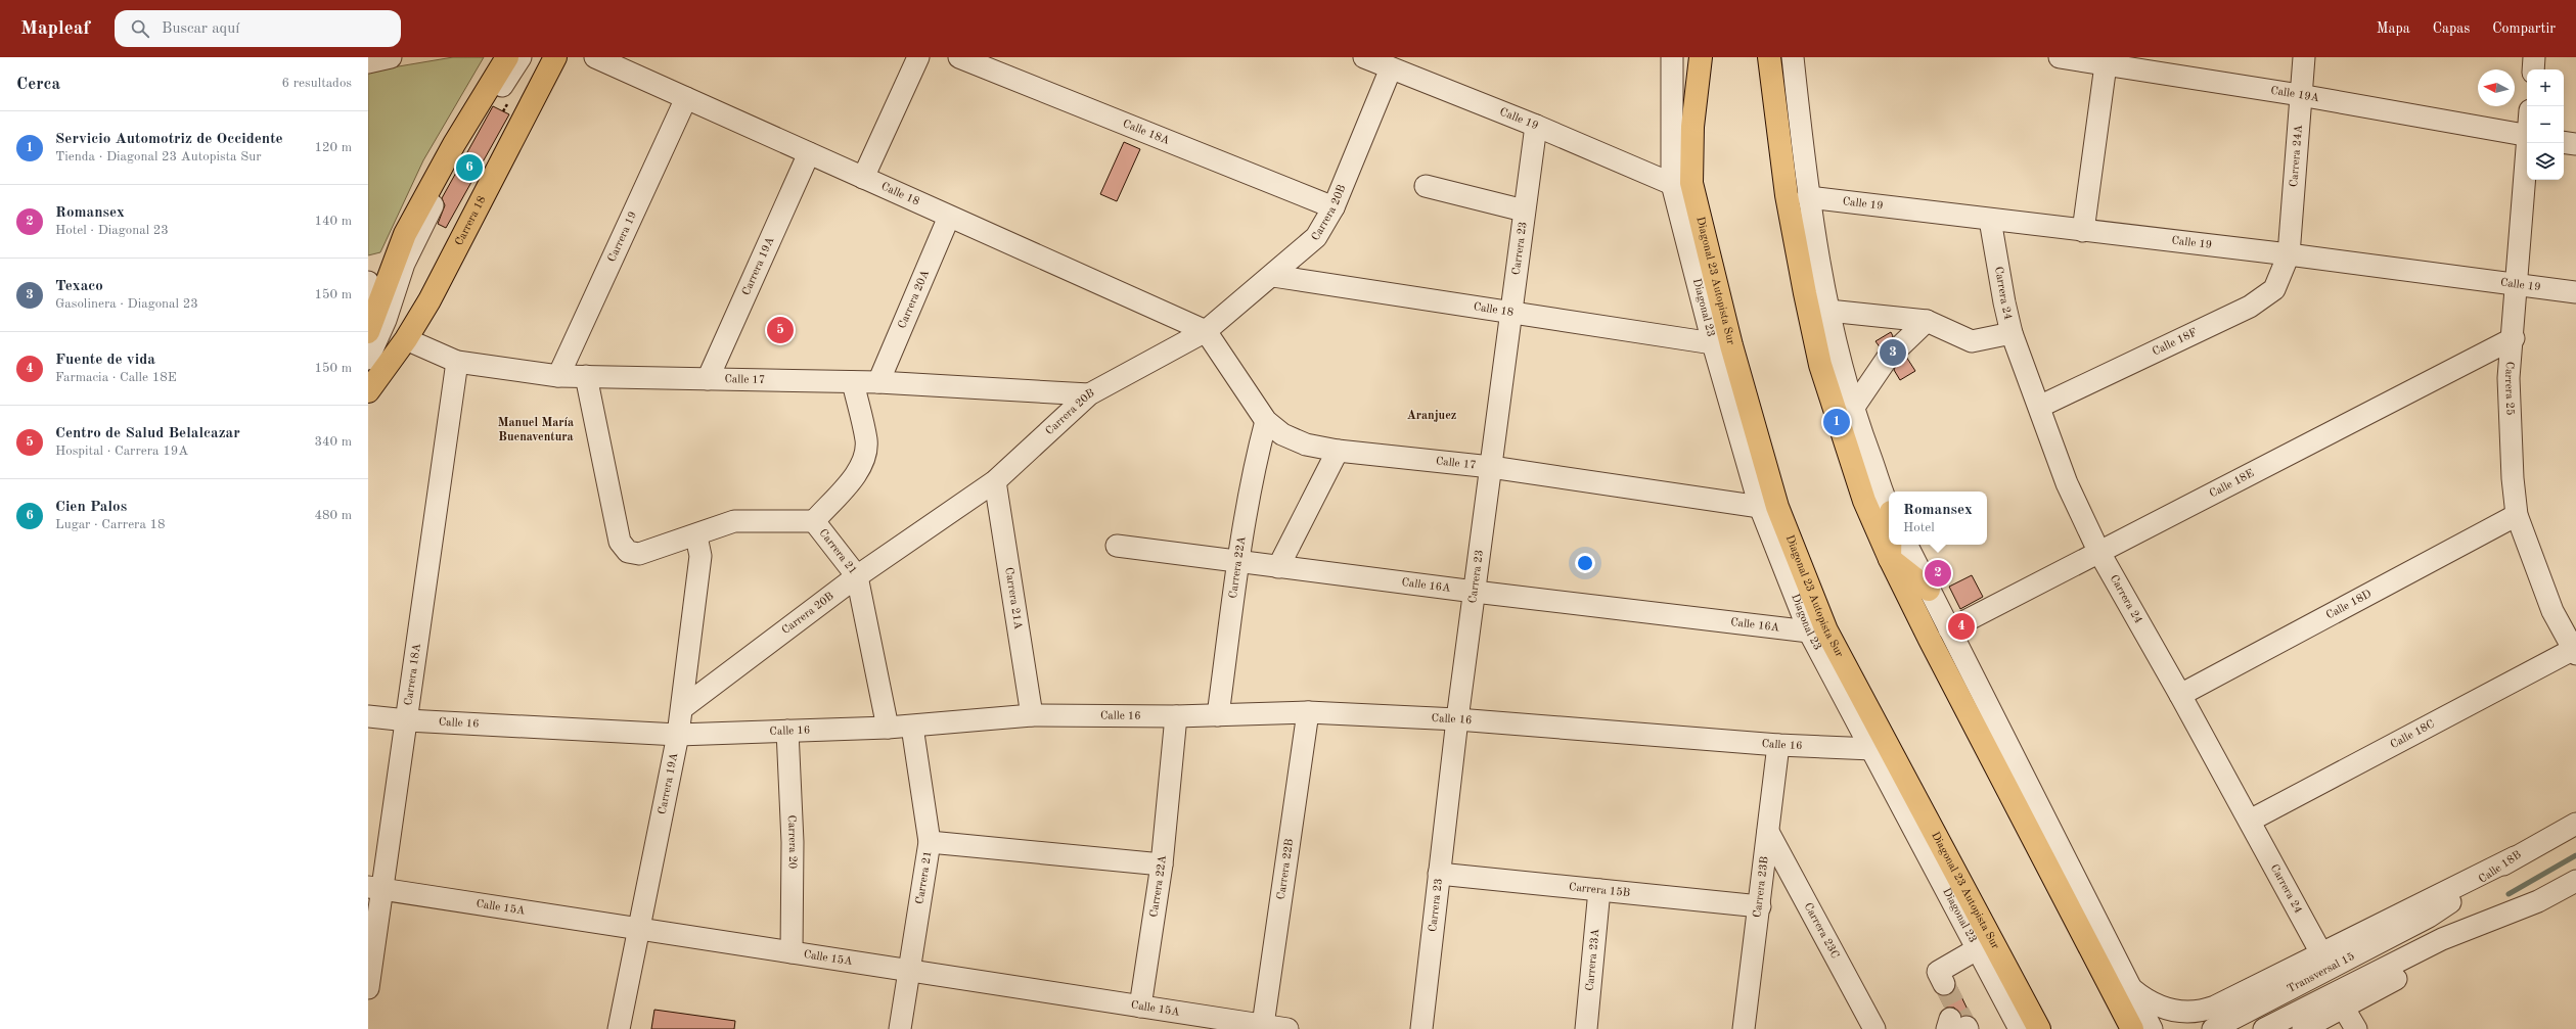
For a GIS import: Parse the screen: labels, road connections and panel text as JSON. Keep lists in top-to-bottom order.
{
  "streets": {
    "main road": ["Carrera 18", "Diagonal 23 Autopista Sur"],
    "street": [
      "Calle 19A",
      "Calle 19",
      "Calle 18A",
      "Carrera 24A",
      "Calle 18",
      "Carrera 20B",
      "Carrera 19",
      "Carrera 23",
      "Carrera 19A",
      "Carrera 24",
      "Carrera 20A",
      "Diagonal 23",
      "Calle 18F",
      "Calle 17",
      "Carrera 25",
      "Calle 18E",
      "Carrera 21",
      "Carrera 22A",
      "Calle 16A",
      "Carrera 21A",
      "Calle 18D",
      "Carrera 18A",
      "Calle 16",
      "Calle 18C",
      "Carrera 20",
      "Calle 18B",
      "Carrera 22B",
      "Carrera 23B",
      "Carrera 15B",
      "Calle 15A",
      "Carrera 23C",
      "Carrera 23A",
      "Transversal 15"
    ]
  },
  "crossings": [
    ["Calle 19A", "Carrera 24A"],
    ["Calle 19", "Carrera 24A"],
    ["Calle 19", "Carrera 20B"],
    ["Calle 19", "Carrera 23"],
    ["Calle 19", "Diagonal 23 Autopista Sur"],
    ["Calle 19", "Carrera 24"],
    ["Calle 19", "Diagonal 23"],
    ["Calle 19", "Calle 18F"],
    ["Calle 19", "Carrera 25"],
    ["Calle 18A", "Carrera 20B"],
    ["Carrera 24A", "Calle 18F"],
    ["Calle 18", "Carrera 20B"],
    ["Calle 18", "Carrera 19"],
    ["Calle 18", "Carrera 23"],
    ["Calle 18", "Carrera 19A"],
    ["Calle 18", "Carrera 20A"],
    ["Calle 18", "Diagonal 23"],
    ["Calle 18", "Calle 17"],
    ["Carrera 20B", "Carrera 19A"],
    ["Carrera 20B", "Calle 17"],
    ["Carrera 20B", "Carrera 21"],
    ["Carrera 20B", "Carrera 21A"],
    ["Carrera 18", "Calle 17"],
    ["Carrera 19", "Calle 17"],
    ["Carrera 23", "Calle 17"],
    ["Carrera 23", "Calle 16A"],
    ["Carrera 23", "Calle 16"],
    ["Carrera 23", "Carrera 15B"],
    ["Carrera 19A", "Calle 17"],
    ["Carrera 19A", "Calle 16"],
    ["Carrera 19A", "Calle 15A"],
    ["Diagonal 23 Autopista Sur", "Diagonal 23"],
    ["Carrera 24", "Calle 18F"],
    ["Carrera 24", "Calle 18E"],
    ["Carrera 24", "Calle 18D"],
    ["Carrera 24", "Calle 18C"],
    ["Carrera 20A", "Calle 17"],
    ["Diagonal 23", "Calle 17"],
    ["Diagonal 23", "Calle 16A"],
    ["Diagonal 23", "Calle 16"],
    ["Calle 17", "Carrera 22A"],
    ["Calle 17", "Carrera 18A"],
    ["Carrera 25", "Calle 18E"],
    ["Carrera 25", "Calle 18D"],
    ["Carrera 25", "Calle 18C"],
    ["Carrera 21", "Calle 16"],
    ["Carrera 21", "Calle 15A"],
    ["Carrera 22A", "Calle 16A"],
    ["Carrera 22A", "Calle 16"],
    ["Carrera 22A", "Calle 15A"],
    ["Carrera 21A", "Calle 16"],
    ["Carrera 18A", "Calle 16"],
    ["Carrera 18A", "Calle 15A"],
    ["Calle 16", "Carrera 20"],
    ["Calle 16", "Carrera 22B"],
    ["Calle 16", "Carrera 23B"],
    ["Carrera 20", "Calle 15A"],
    ["Calle 18B", "Transversal 15"],
    ["Carrera 22B", "Calle 15A"],
    ["Carrera 23B", "Carrera 15B"],
    ["Carrera 23B", "Carrera 23C"],
    ["Carrera 15B", "Carrera 23A"]
  ],
  "districts": ["Aranjuez", "Manuel María Buenaventura"],
  "north": "left",
  "page": {
    "header": "Mapleaf",
    "search": "Buscar aquí",
    "nav": ["Mapa", "Capas", "Compartir"],
    "heading": ["Cerca", "6 resultados"],
    "map_buttons": ["+", "−"],
    "list": [
      {
        "mark": "1",
        "name": "Servicio Automotriz de Occidente",
        "note": "Tienda · Diagonal 23 Autopista Sur",
        "value": "120 m"
      },
      {
        "mark": "2",
        "name": "Romansex",
        "note": "Hotel · Diagonal 23",
        "value": "140 m"
      },
      {
        "mark": "3",
        "name": "Texaco",
        "note": "Gasolinera · Diagonal 23",
        "value": "150 m"
      },
      {
        "mark": "4",
        "name": "Fuente de vida",
        "note": "Farmacia · Calle 18E",
        "value": "150 m"
      },
      {
        "mark": "5",
        "name": "Centro de Salud Belalcazar",
        "note": "Hospital · Carrera 19A",
        "value": "340 m"
      },
      {
        "mark": "6",
        "name": "Cien Palos",
        "note": "Lugar · Carrera 18",
        "value": "480 m"
      }
    ],
    "pins": [
      "6",
      "5",
      "3",
      "1",
      "2",
      "4"
    ],
    "popup": ["Romansex", "Hotel"]
  }
}
